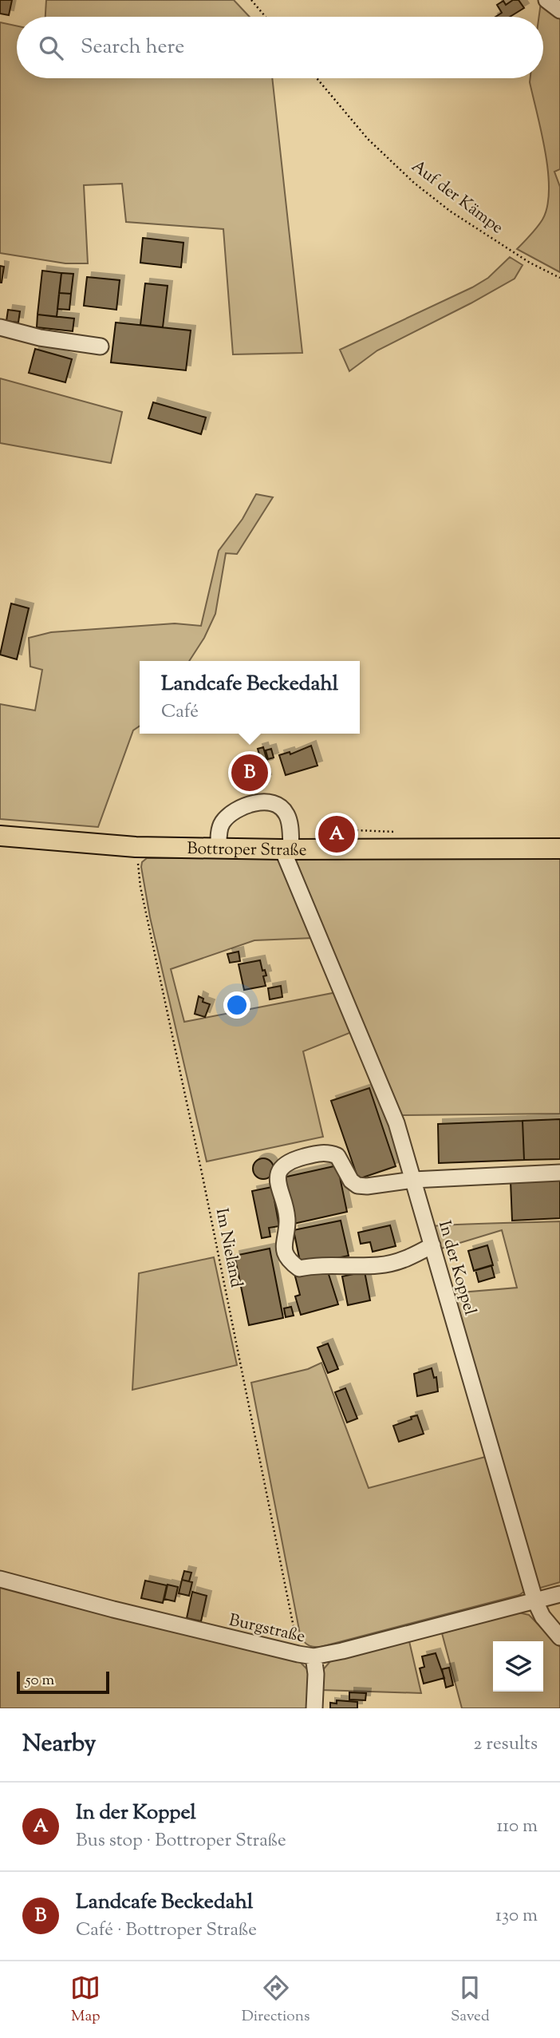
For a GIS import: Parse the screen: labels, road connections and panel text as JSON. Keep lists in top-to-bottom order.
{
  "streets": {
    "main road": ["Bottroper Straße"],
    "street": ["In der Koppel", "Burgstraße"],
    "path": ["Auf der Kämpe", "Im Nieland"]
  },
  "crossings": [
    ["Bottroper Straße", "Im Nieland"],
    ["Bottroper Straße", "In der Koppel"],
    ["Im Nieland", "Burgstraße"],
    ["In der Koppel", "Burgstraße"]
  ],
  "scale_bar": "50 m",
  "page": {
    "search": "Search here",
    "popup": ["Landcafe Beckedahl", "Café"],
    "pins": ["B", "A"],
    "scale": "50 m",
    "heading": ["Nearby", "2 results"],
    "list": [
      {
        "mark": "A",
        "name": "In der Koppel",
        "note": "Bus stop · Bottroper Straße",
        "value": "110 m"
      },
      {
        "mark": "B",
        "name": "Landcafe Beckedahl",
        "note": "Café · Bottroper Straße",
        "value": "130 m"
      }
    ],
    "nav": ["Map", "Directions", "Saved"]
  }
}
